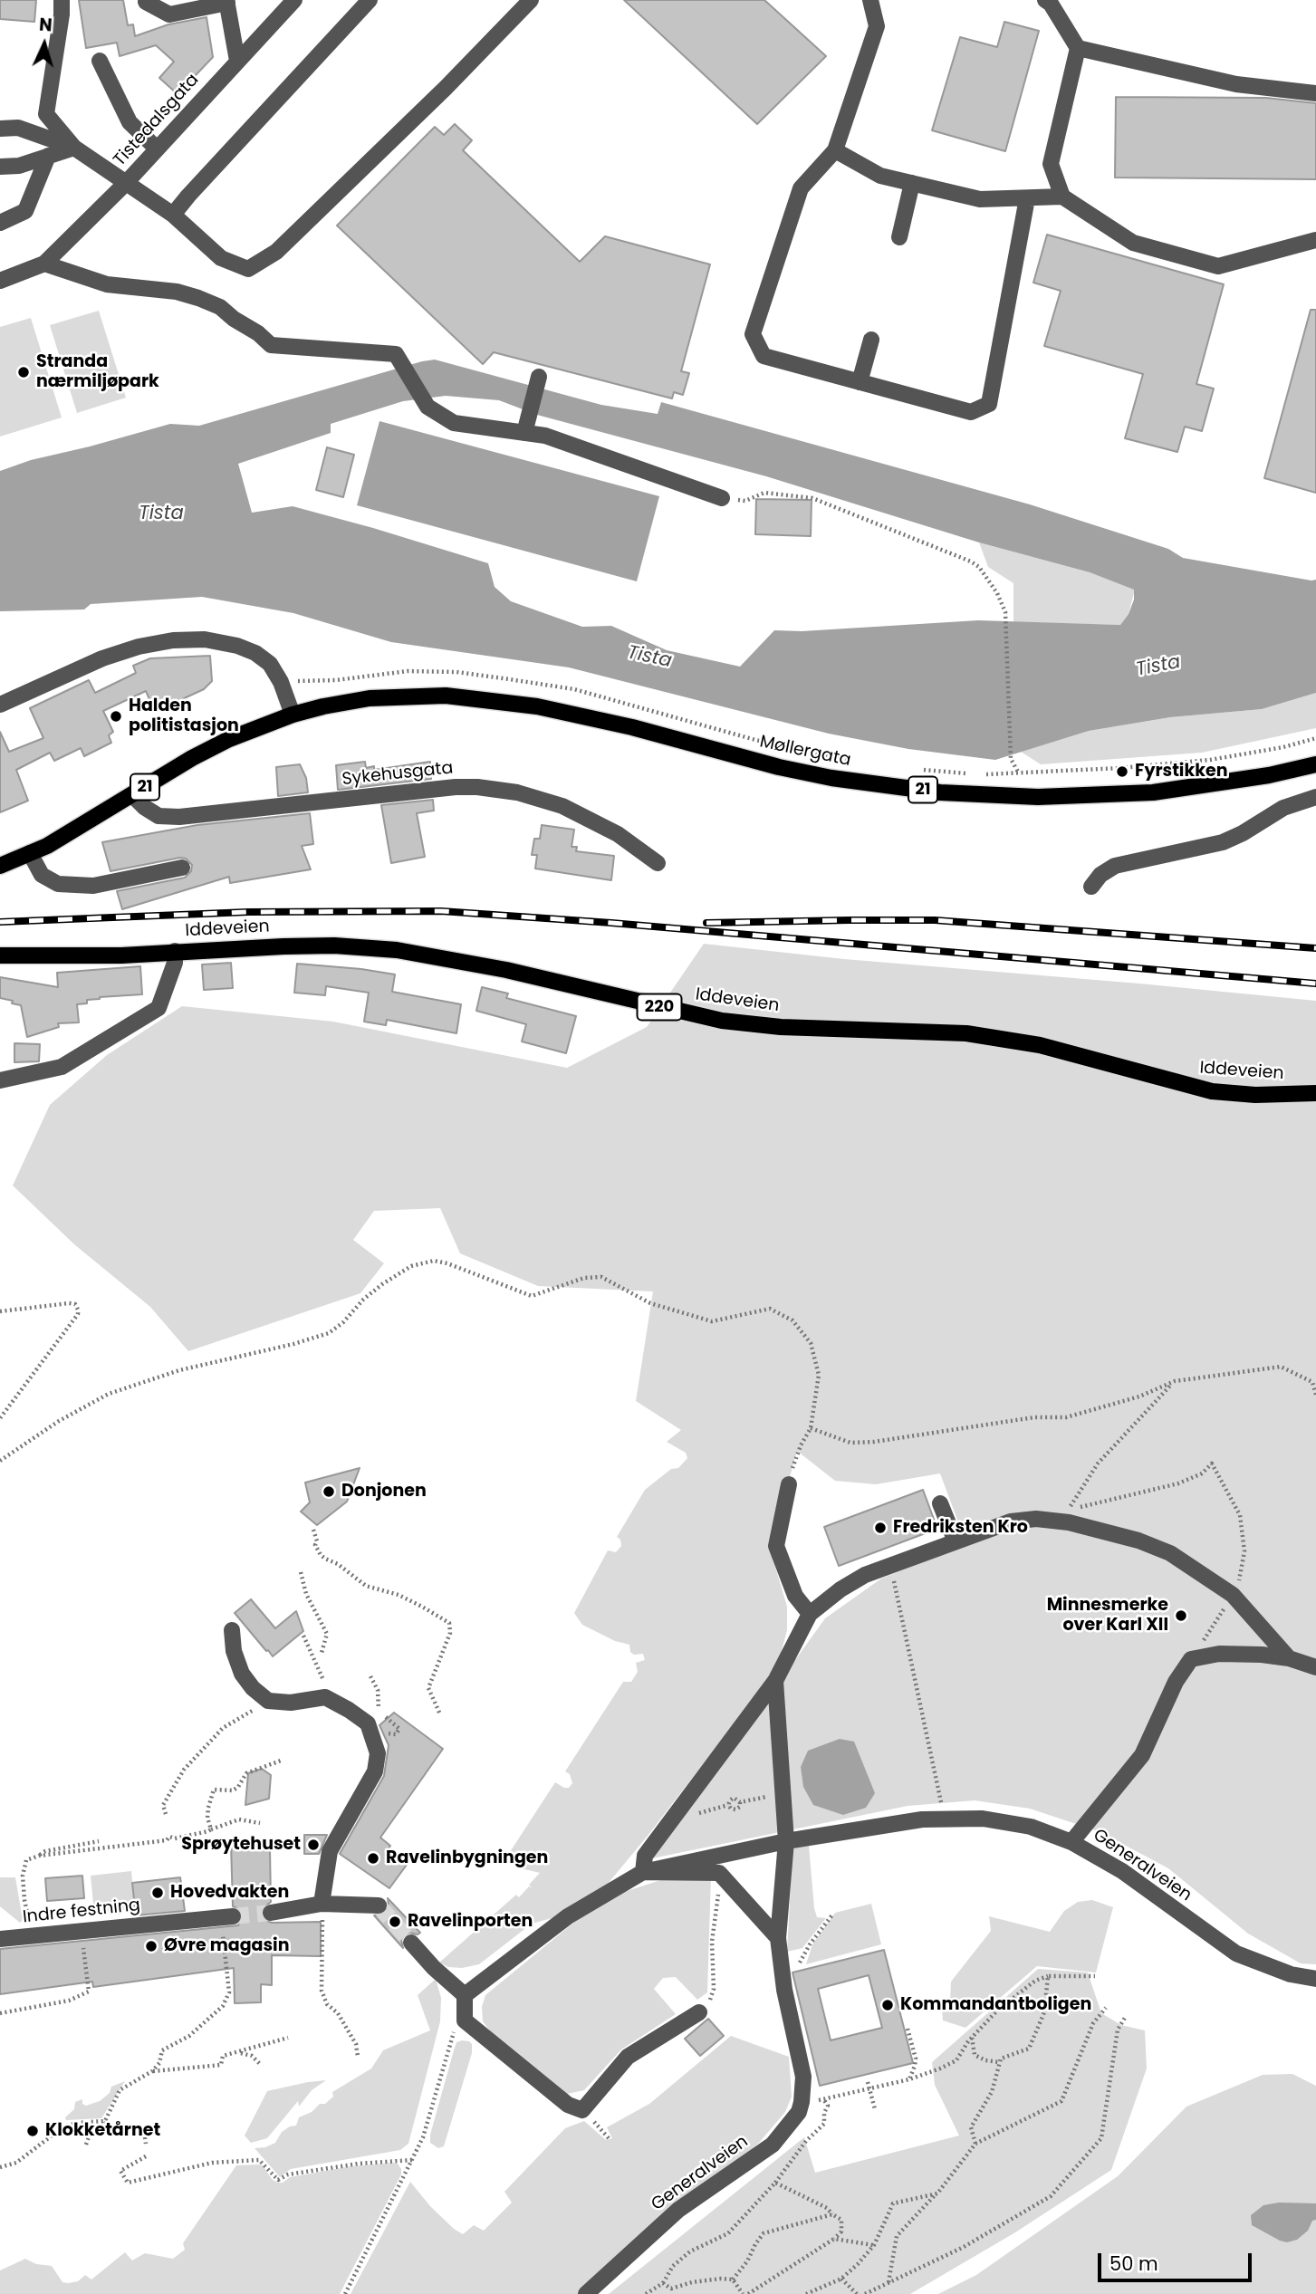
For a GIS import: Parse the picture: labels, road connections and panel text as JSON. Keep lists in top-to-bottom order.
{
  "streets": {
    "main road": [
      "Møllergata",
      "21",
      "Iddeveien",
      "220"
    ],
    "street": [
      "Tistedalsgata",
      "Sykehusgata",
      "Generalveien",
      "Indre festning"
    ]
  },
  "crossings": [
    ["Møllergata", "21"],
    ["Sykehusgata", "21"]
  ],
  "water": ["Tista"],
  "places": [
    "Stranda nærmiljøpark",
    "Halden politistasjon",
    "Fyrstikken",
    "Donjonen",
    "Fredriksten Kro",
    "Minnesmerke over Karl XII",
    "Sprøytehuset",
    "Ravelinbygningen",
    "Hovedvakten",
    "Ravelinporten",
    "Øvre magasin",
    "Kommandantboligen",
    "Klokketårnet"
  ],
  "scale_bar": "50 m",
  "north": "top"
}
